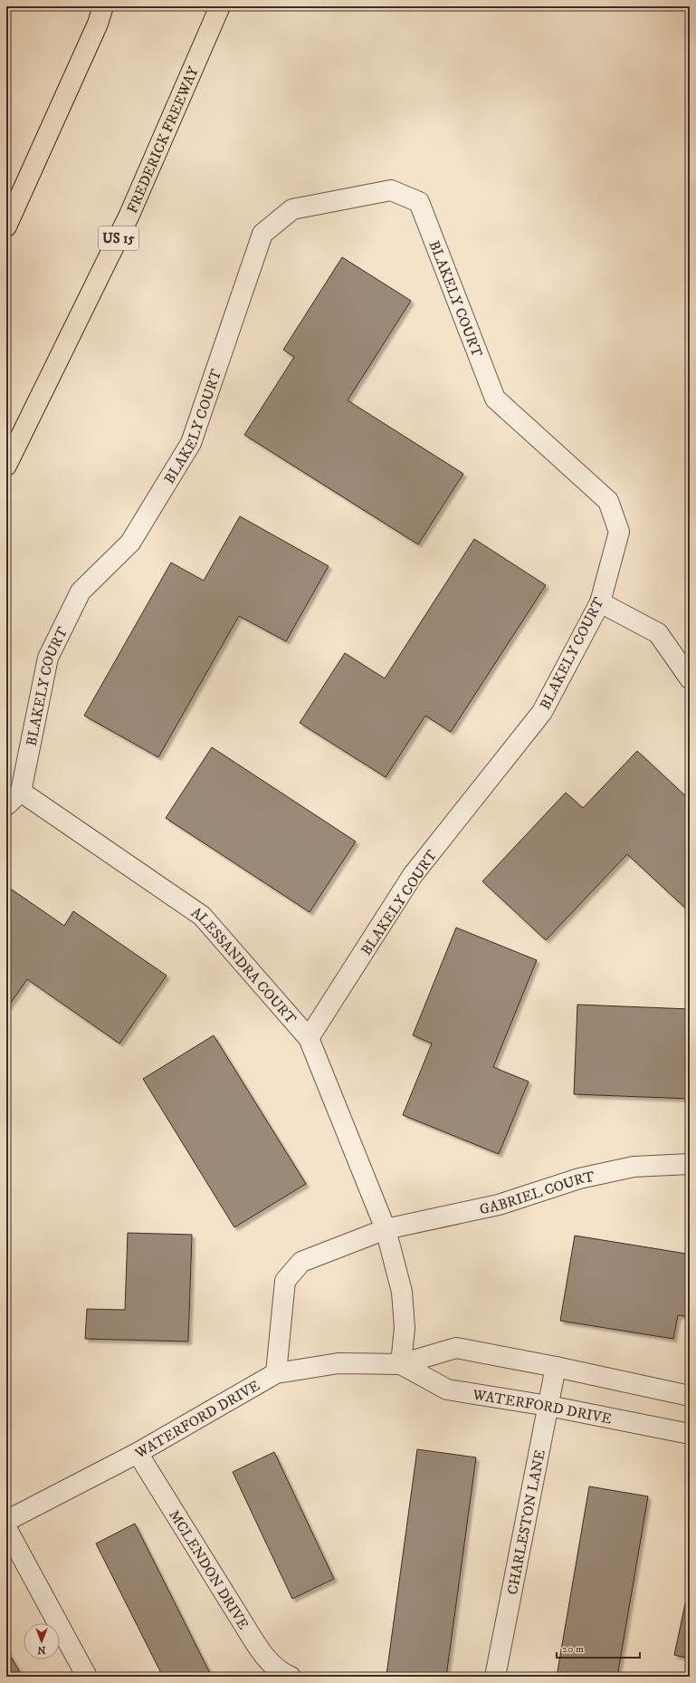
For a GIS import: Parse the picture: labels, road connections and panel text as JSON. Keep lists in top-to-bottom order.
{
  "streets": {
    "highway": ["FREDERICK FREEWAY", "US 15"],
    "street": [
      "BLAKELY COURT",
      "ALESSANDRA COURT",
      "GABRIEL COURT",
      "WATERFORD DRIVE",
      "CHARLESTON LANE",
      "MCLENDON DRIVE"
    ]
  },
  "crossings": [
    ["BLAKELY COURT", "ALESSANDRA COURT"],
    ["ALESSANDRA COURT", "GABRIEL COURT"],
    ["ALESSANDRA COURT", "WATERFORD DRIVE"],
    ["WATERFORD DRIVE", "CHARLESTON LANE"],
    ["WATERFORD DRIVE", "MCLENDON DRIVE"]
  ],
  "scale_bar": "20 m",
  "north": "bottom"
}
